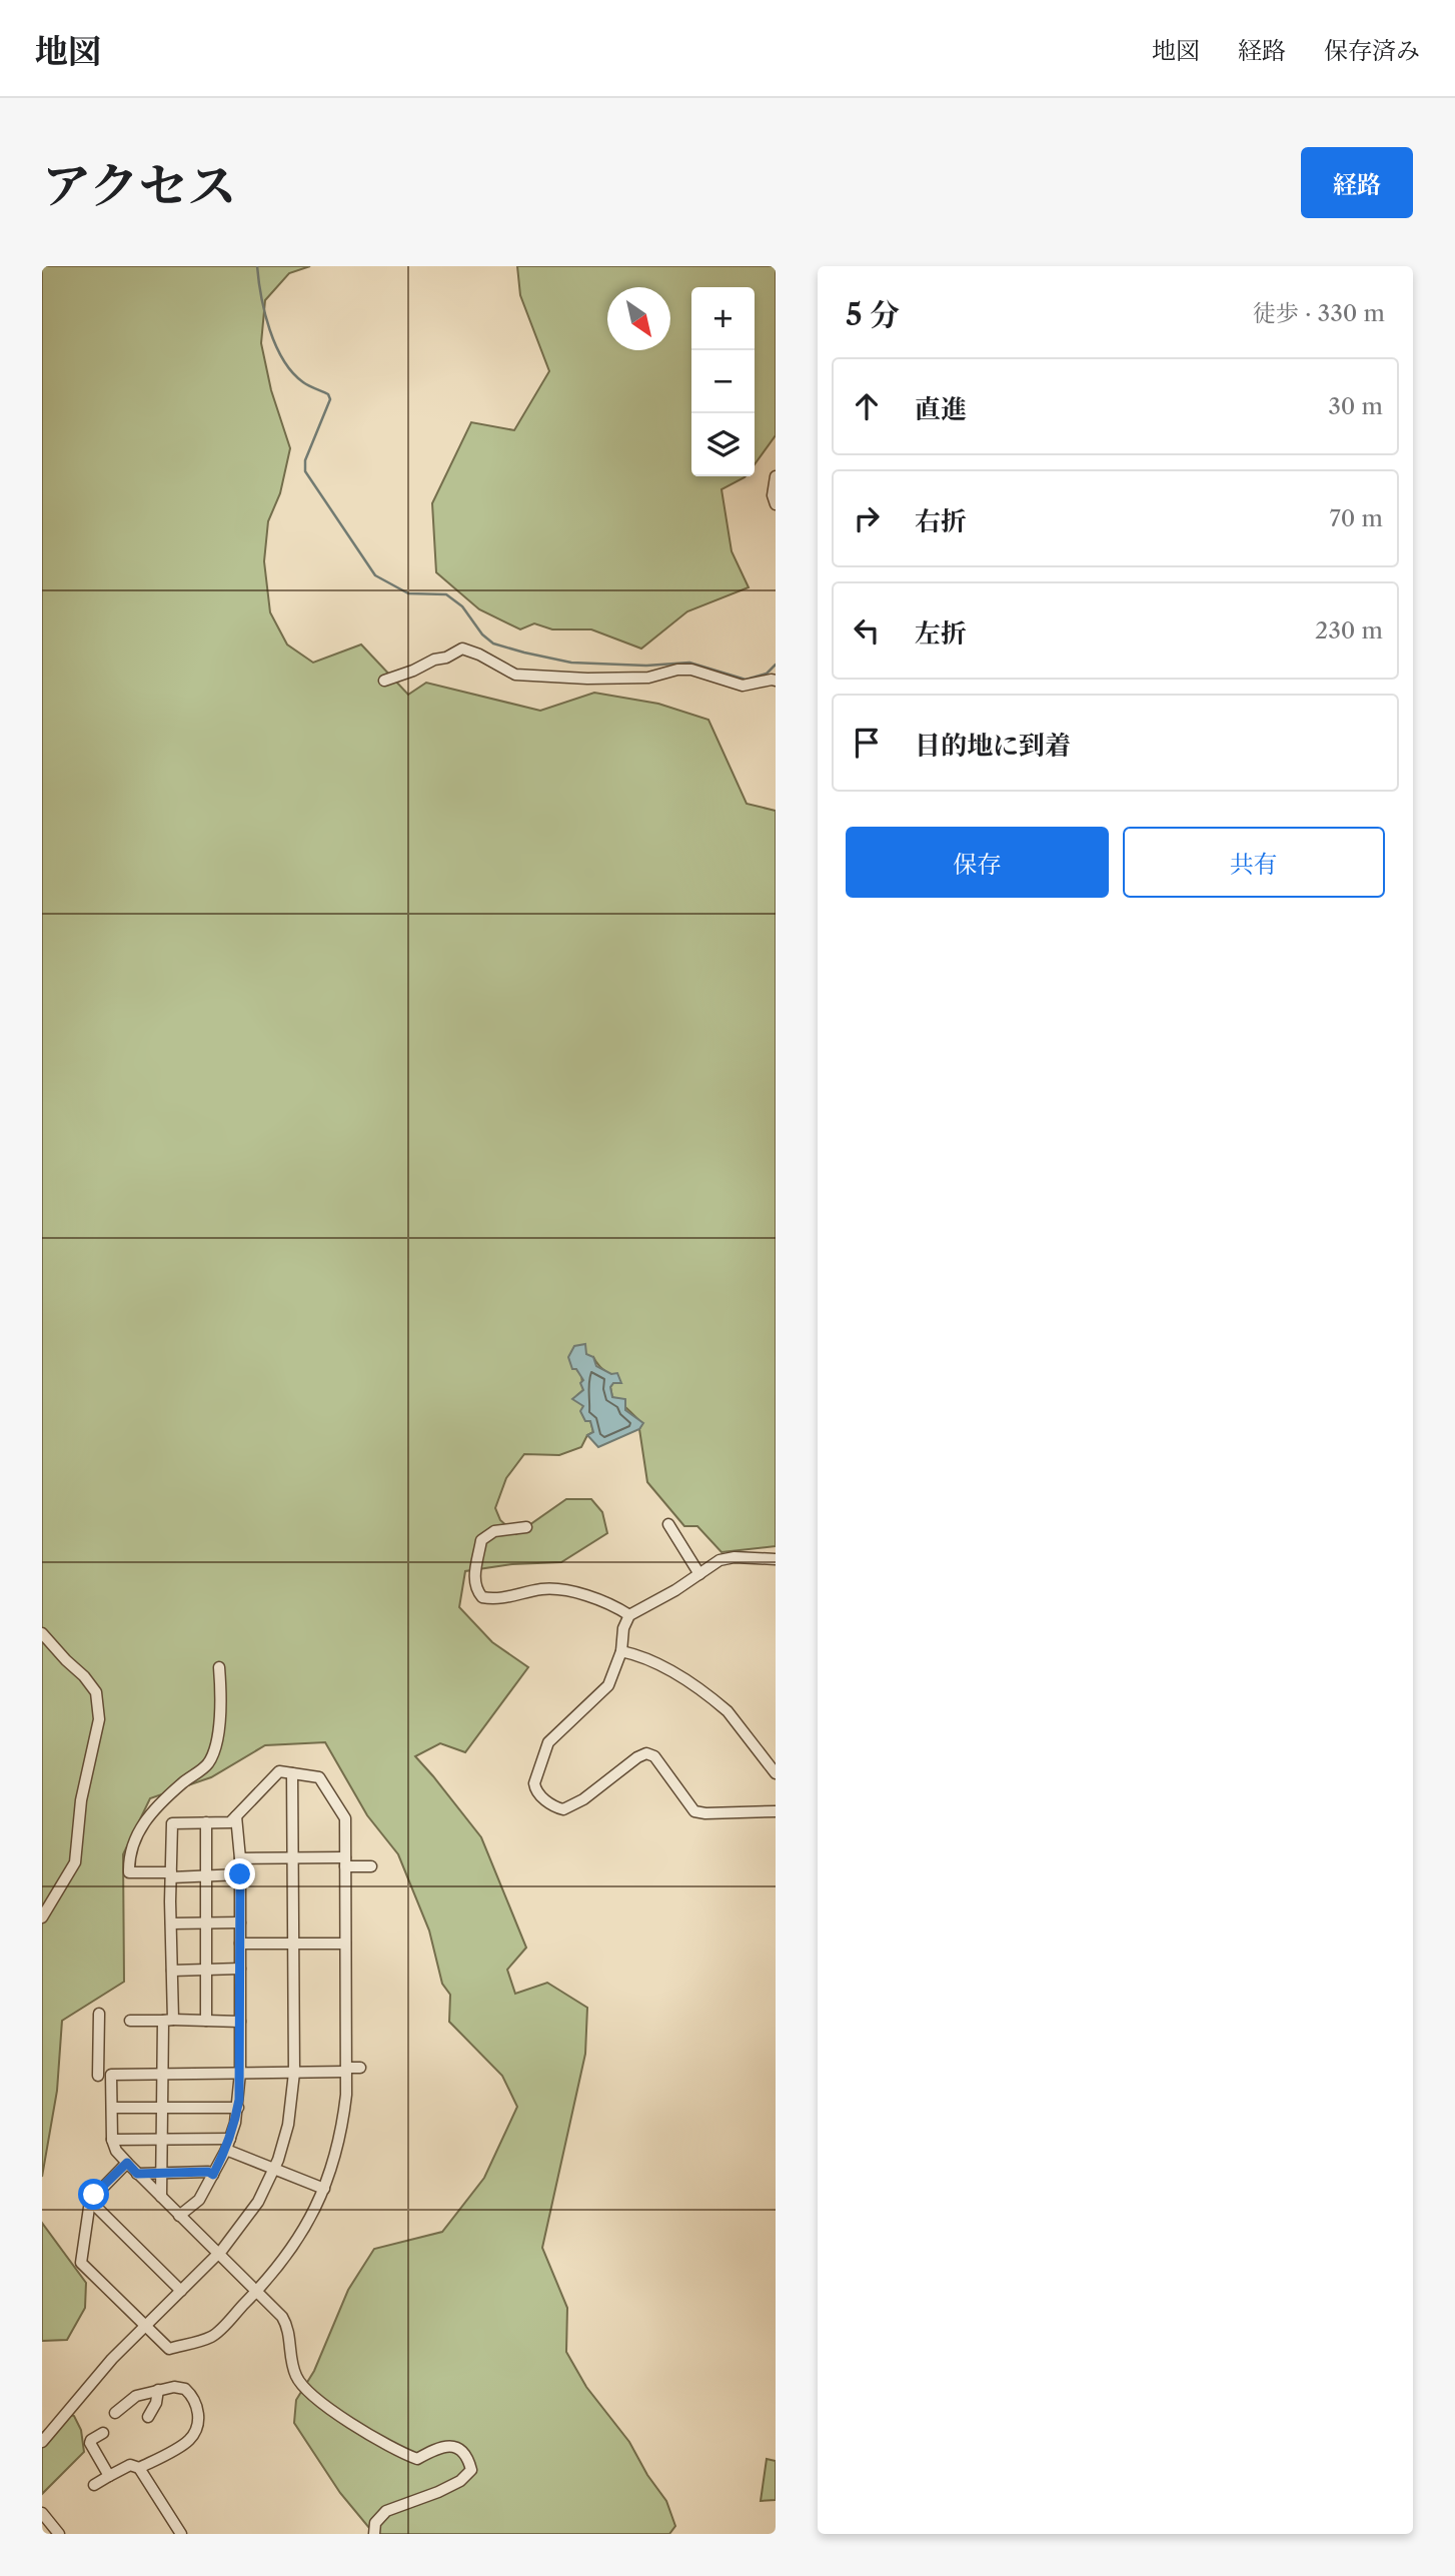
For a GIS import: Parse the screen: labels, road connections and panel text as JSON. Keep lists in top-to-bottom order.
{
  "north": "bottom right",
  "page": {
    "header": "地図",
    "nav": ["地図", "経路", "保存済み"],
    "title": "アクセス",
    "buttons": [
      "経路",
      ["保存", "共有"]
    ],
    "heading": ["5 分", "徒歩 · 330 m"],
    "map_buttons": ["+", "−"],
    "list": [
      ["直進", "30 m"],
      ["右折", "70 m"],
      ["左折", "230 m"],
      "目的地に到着"
    ]
  }
}
